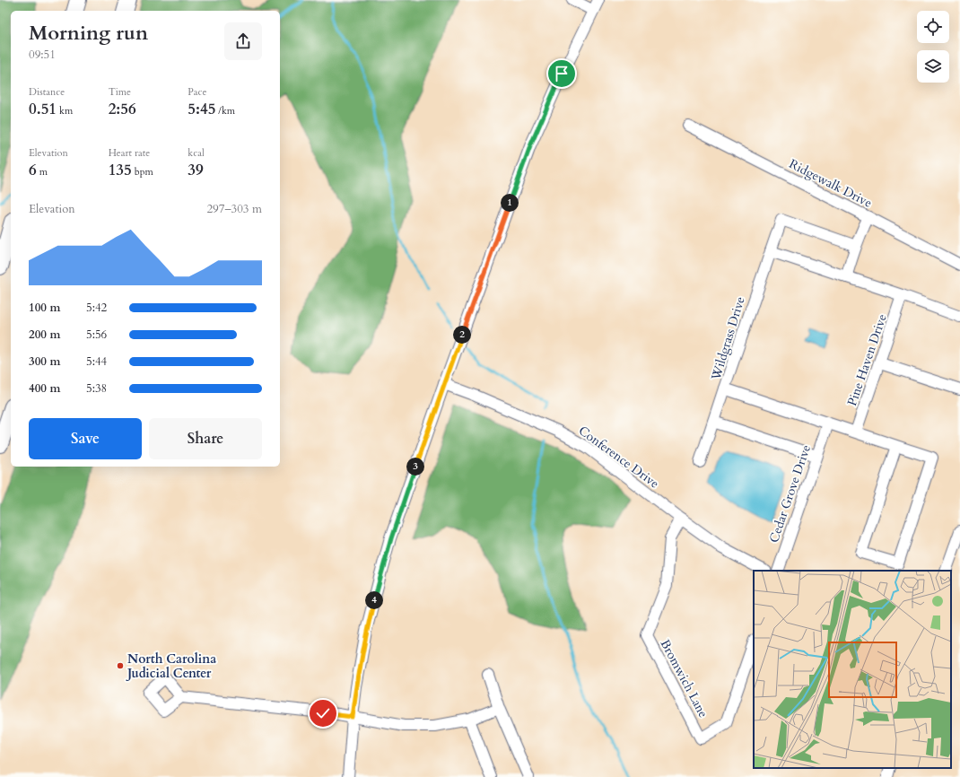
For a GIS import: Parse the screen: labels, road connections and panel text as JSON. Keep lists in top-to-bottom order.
{
  "streets": {
    "street": [
      "Ridgewalk Drive",
      "Wildgrass Drive",
      "Pine Haven Drive",
      "Conference Drive",
      "Cedar Grove Drive",
      "Bromwich Lane"
    ]
  },
  "crossings": [
    ["Wildgrass Drive", "Pine Haven Drive"],
    ["Wildgrass Drive", "Cedar Grove Drive"],
    ["Conference Drive", "Bromwich Lane"]
  ],
  "places": ["North Carolina Judicial Center"],
  "page": {
    "heading": ["Morning run", "09:51"],
    "stats": [
      ["Distance", "0.51 km"],
      ["Time", "2:56"],
      ["Pace", "5:45 /km"],
      ["Elevation", "6 m"],
      ["Heart rate", "135 bpm"],
      ["kcal", "39"]
    ],
    "pins": [
      "1",
      "2",
      "3",
      "4"
    ],
    "chart": ["Elevation", "297–303 m"],
    "list": [
      {
        "name": "100 m",
        "note": "5:42"
      },
      {
        "name": "200 m",
        "note": "5:56"
      },
      {
        "name": "300 m",
        "note": "5:44"
      },
      {
        "name": "400 m",
        "note": "5:38"
      }
    ],
    "buttons": ["Save", "Share"]
  }
}
